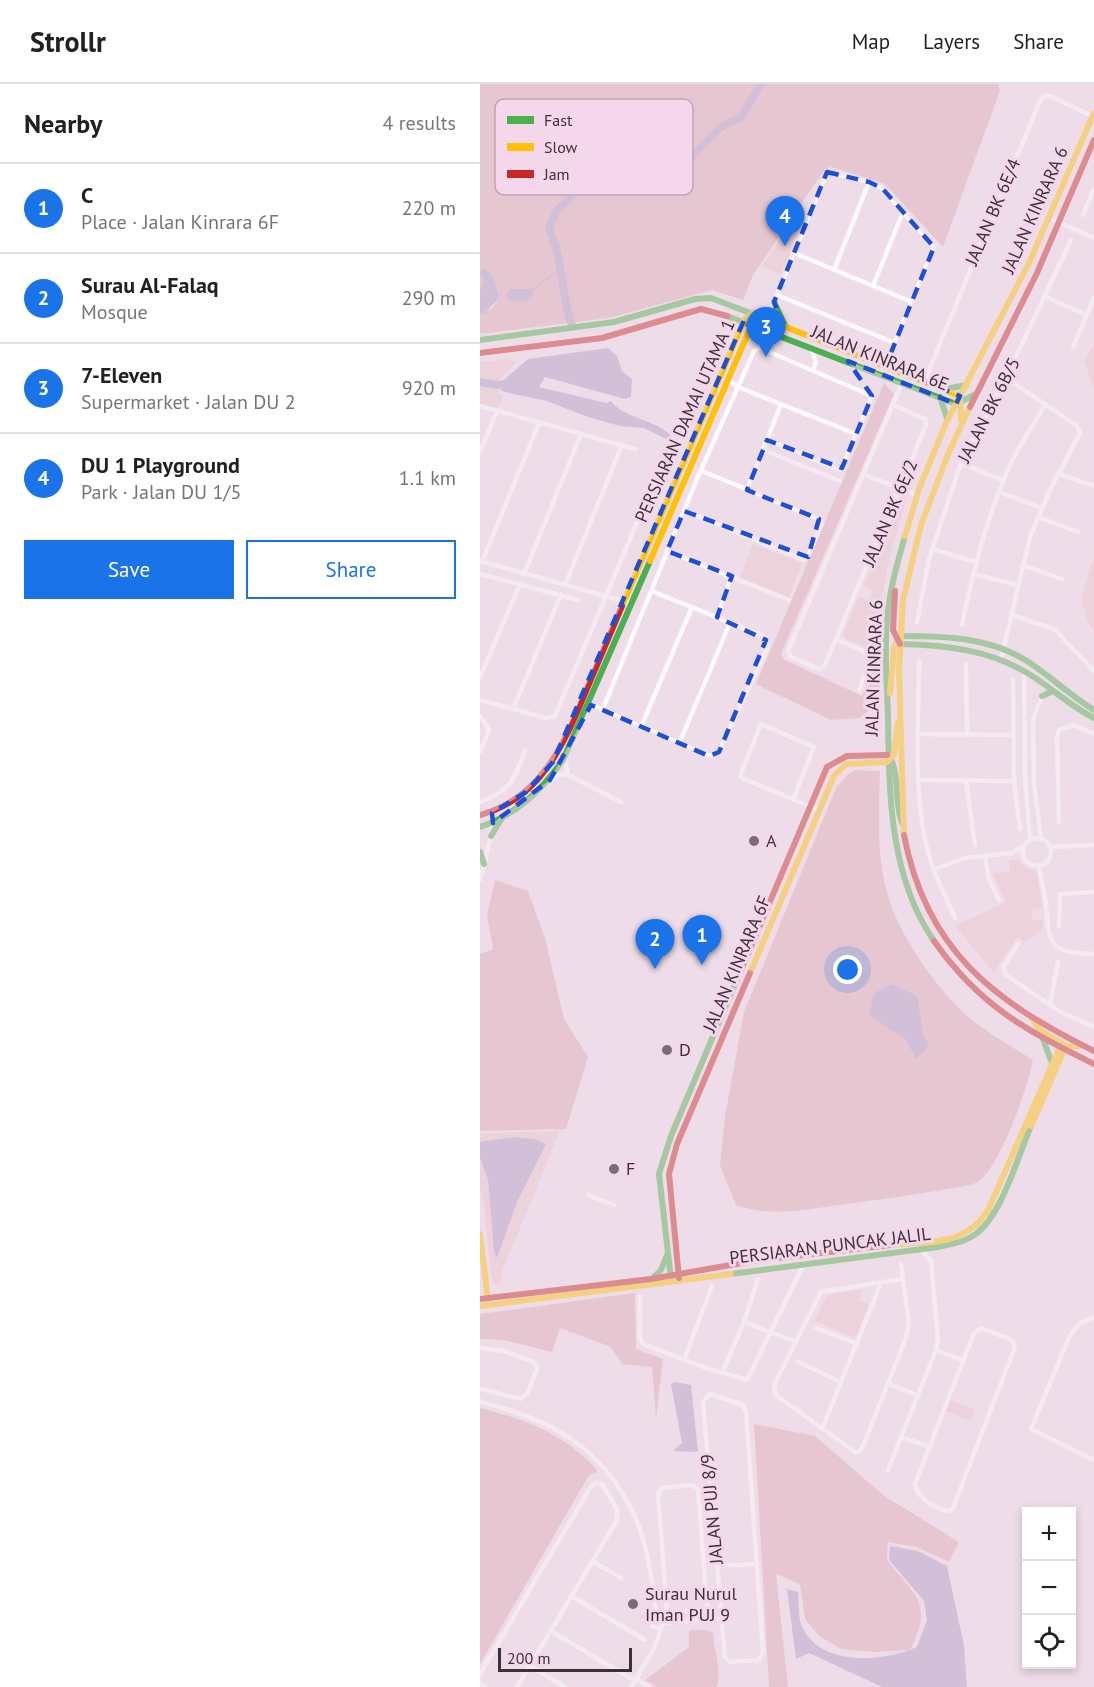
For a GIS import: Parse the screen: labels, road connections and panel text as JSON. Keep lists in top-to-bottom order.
{
  "streets": {
    "main road": [
      "JALAN KINRARA 6",
      "JALAN KINRARA 6E",
      "PERSIARAN DAMAI UTAMA 1",
      "JALAN KINRARA 6F",
      "PERSIARAN PUNCAK JALIL"
    ],
    "street": [
      "JALAN BK 6E/4",
      "JALAN BK 6B/5",
      "JALAN BK 6E/2",
      "JALAN PUJ 8/9"
    ]
  },
  "crossings": [
    ["JALAN KINRARA 6", "JALAN BK 6E/4"],
    ["JALAN KINRARA 6", "JALAN KINRARA 6E"],
    ["JALAN KINRARA 6", "JALAN KINRARA 6F"],
    ["JALAN KINRARA 6", "PERSIARAN PUNCAK JALIL"],
    ["JALAN BK 6E/4", "JALAN KINRARA 6E"],
    ["JALAN KINRARA 6E", "PERSIARAN DAMAI UTAMA 1"],
    ["JALAN KINRARA 6F", "PERSIARAN PUNCAK JALIL"]
  ],
  "places": [
    "A",
    "D",
    "F",
    "Surau Nurul Iman PUJ 9"
  ],
  "legend": ["Fast", "Slow", "Jam"],
  "scale_bar": "200 m",
  "page": {
    "header": "Strollr",
    "nav": ["Map", "Layers", "Share"],
    "heading": ["Nearby", "4 results"],
    "list": [
      {
        "mark": "1",
        "name": "C",
        "note": "Place · Jalan Kinrara 6F",
        "value": "220 m"
      },
      {
        "mark": "2",
        "name": "Surau Al-Falaq",
        "note": "Mosque",
        "value": "290 m"
      },
      {
        "mark": "3",
        "name": "7-Eleven",
        "note": "Supermarket · Jalan DU 2",
        "value": "920 m"
      },
      {
        "mark": "4",
        "name": "DU 1 Playground",
        "note": "Park · Jalan DU 1/5",
        "value": "1.1 km"
      }
    ],
    "pins": [
      "4",
      "3",
      "1",
      "2"
    ],
    "buttons": ["Save", "Share"],
    "map_buttons": ["+", "−"],
    "scale": "200 m"
  }
}
